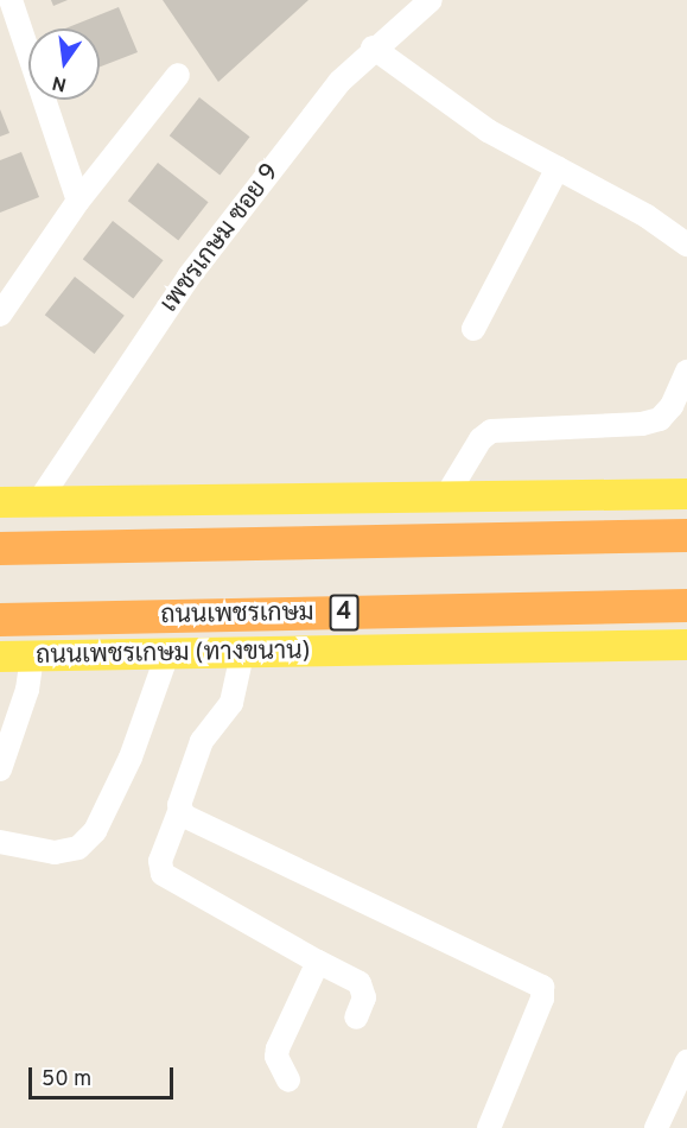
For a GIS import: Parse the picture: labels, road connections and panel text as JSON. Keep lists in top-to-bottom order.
{
  "streets": {
    "highway": ["4", "ถนนเพชรเกษม"],
    "main road": ["ถนนเพชรเกษม (ทางขนาน)"],
    "street": ["เพชรเกษม ซอย 9"]
  },
  "scale_bar": "50 m",
  "north": "bottom"
}
